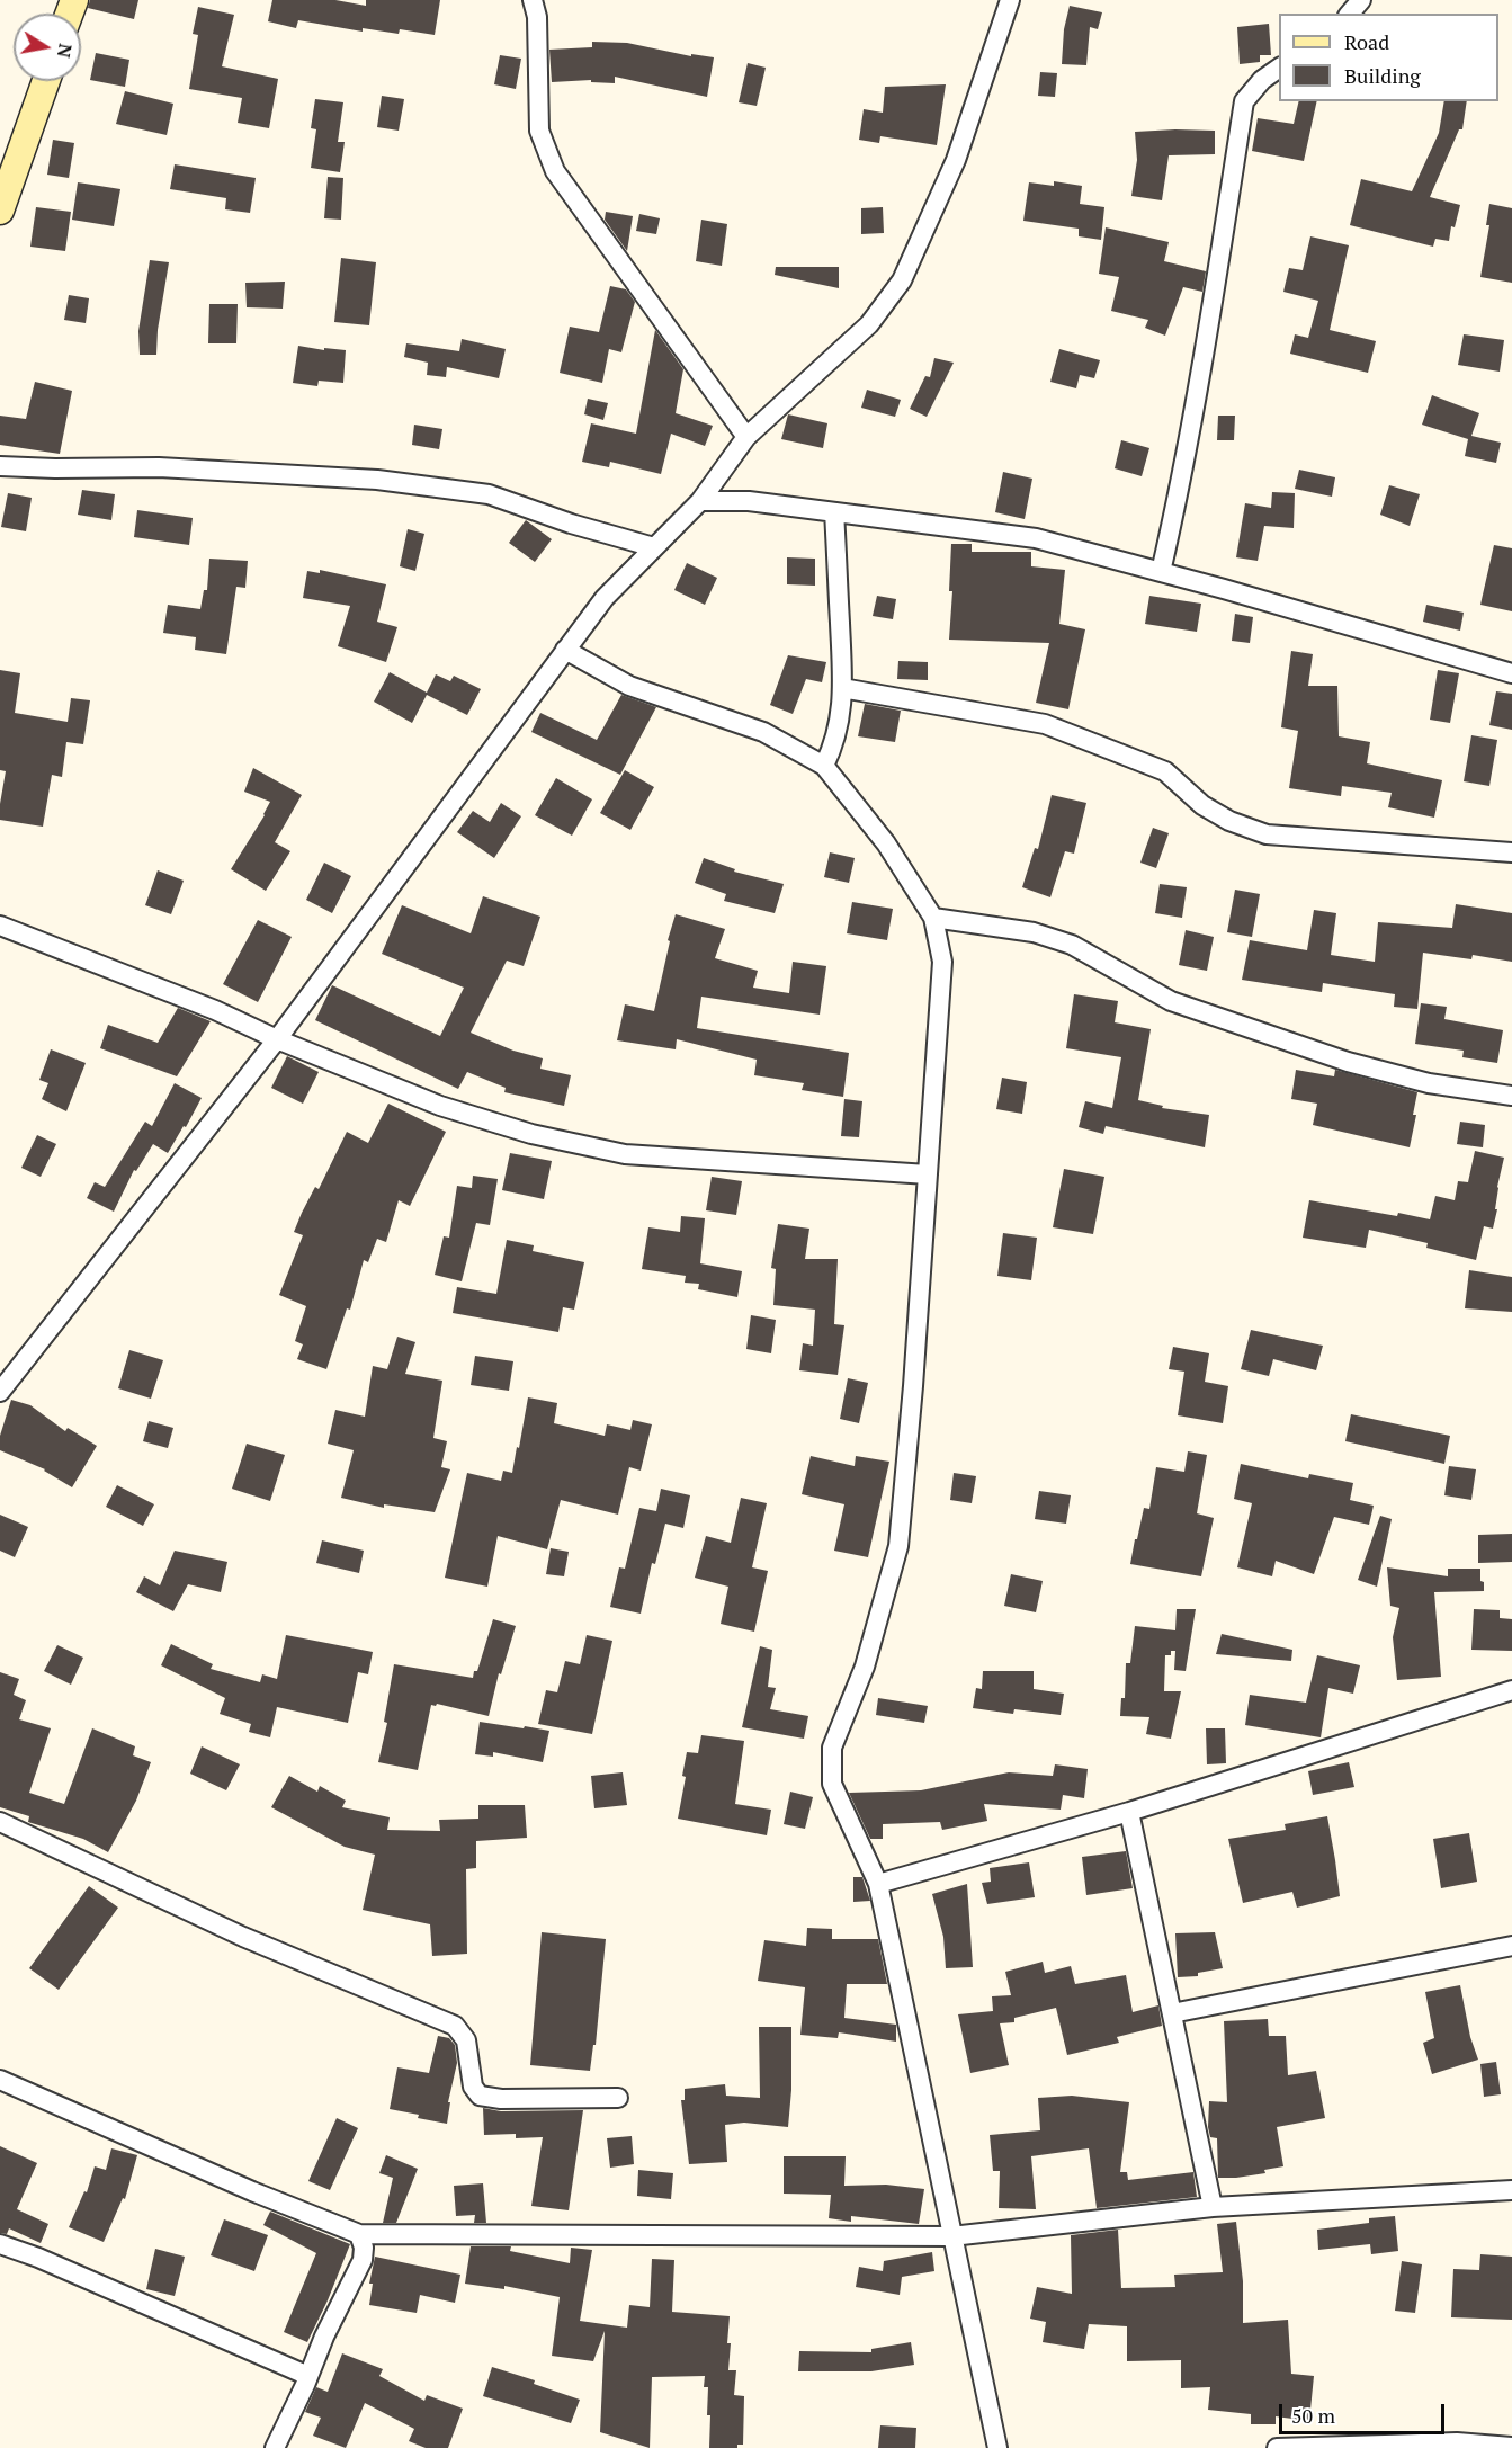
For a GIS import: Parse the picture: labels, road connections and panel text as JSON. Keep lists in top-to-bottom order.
{
  "legend": ["Road", "Building"],
  "scale_bar": "50 m",
  "north": "right"
}
